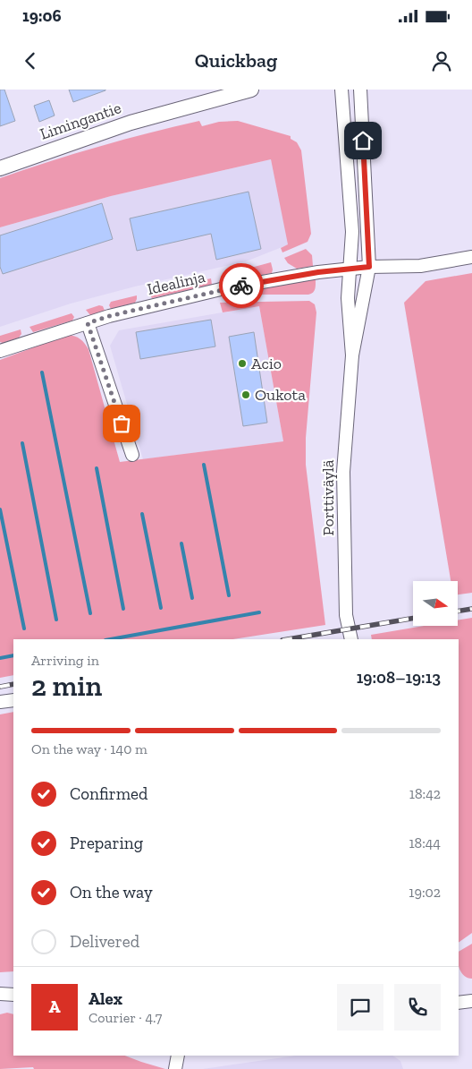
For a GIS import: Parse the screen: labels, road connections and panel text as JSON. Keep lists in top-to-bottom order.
{
  "streets": {
    "main road": ["Limingantie"],
    "street": ["Idealinja", "Porttiväylä"]
  },
  "crossings": [
    ["Idealinja", "Porttiväylä"]
  ],
  "places": ["Acio", "Oukota"],
  "north": "right",
  "page": {
    "status": "19:06",
    "header": "Quickbag",
    "heading": ["2 min", "Arriving in", "19:08–19:13"],
    "panel": ["Alex", "Courier · 4.7"],
    "bar": "On the way · 140 m",
    "list": [
      ["Confirmed", "18:42"],
      ["Preparing", "18:44"],
      ["On the way", "19:02"],
      "Delivered"
    ],
    "round": "A"
  }
}
